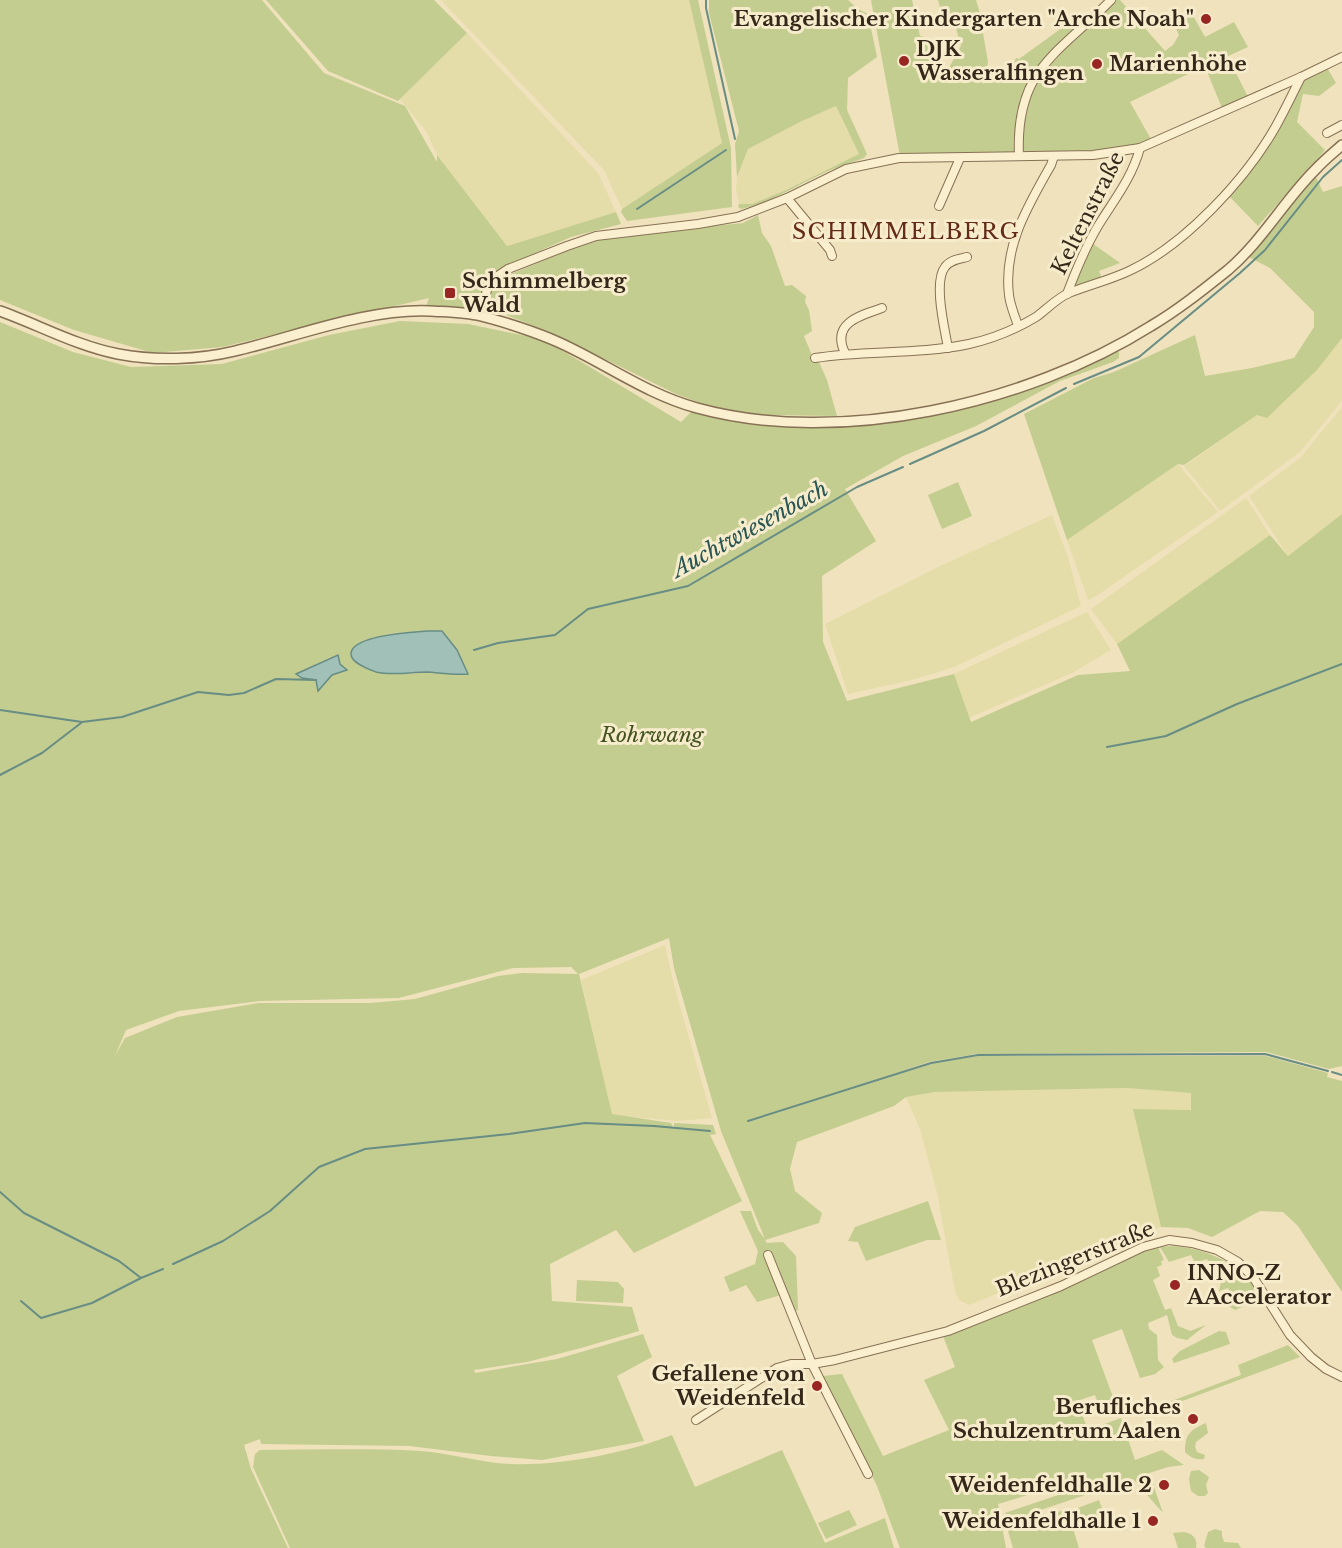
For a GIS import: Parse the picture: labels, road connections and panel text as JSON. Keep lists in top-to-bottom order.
{
  "streets": {
    "street": ["Keltenstraße", "Blezingerstraße"]
  },
  "districts": ["SCHIMMELBERG"],
  "water": ["Auchtwiesenbach"],
  "parks": ["Rohrwang"],
  "places": {
    "other": [
      "Evangelischer Kindergarten \"Arche Noah\"",
      "DJK Wasseralfingen",
      "Marienhöhe",
      "INNO-Z AAccelerator",
      "Gefallene von Weidenfeld",
      "Berufliches Schulzentrum Aalen",
      "Weidenfeldhalle 2",
      "Weidenfeldhalle 1"
    ],
    "transit": ["Schimmelberg Wald"]
  }
}
